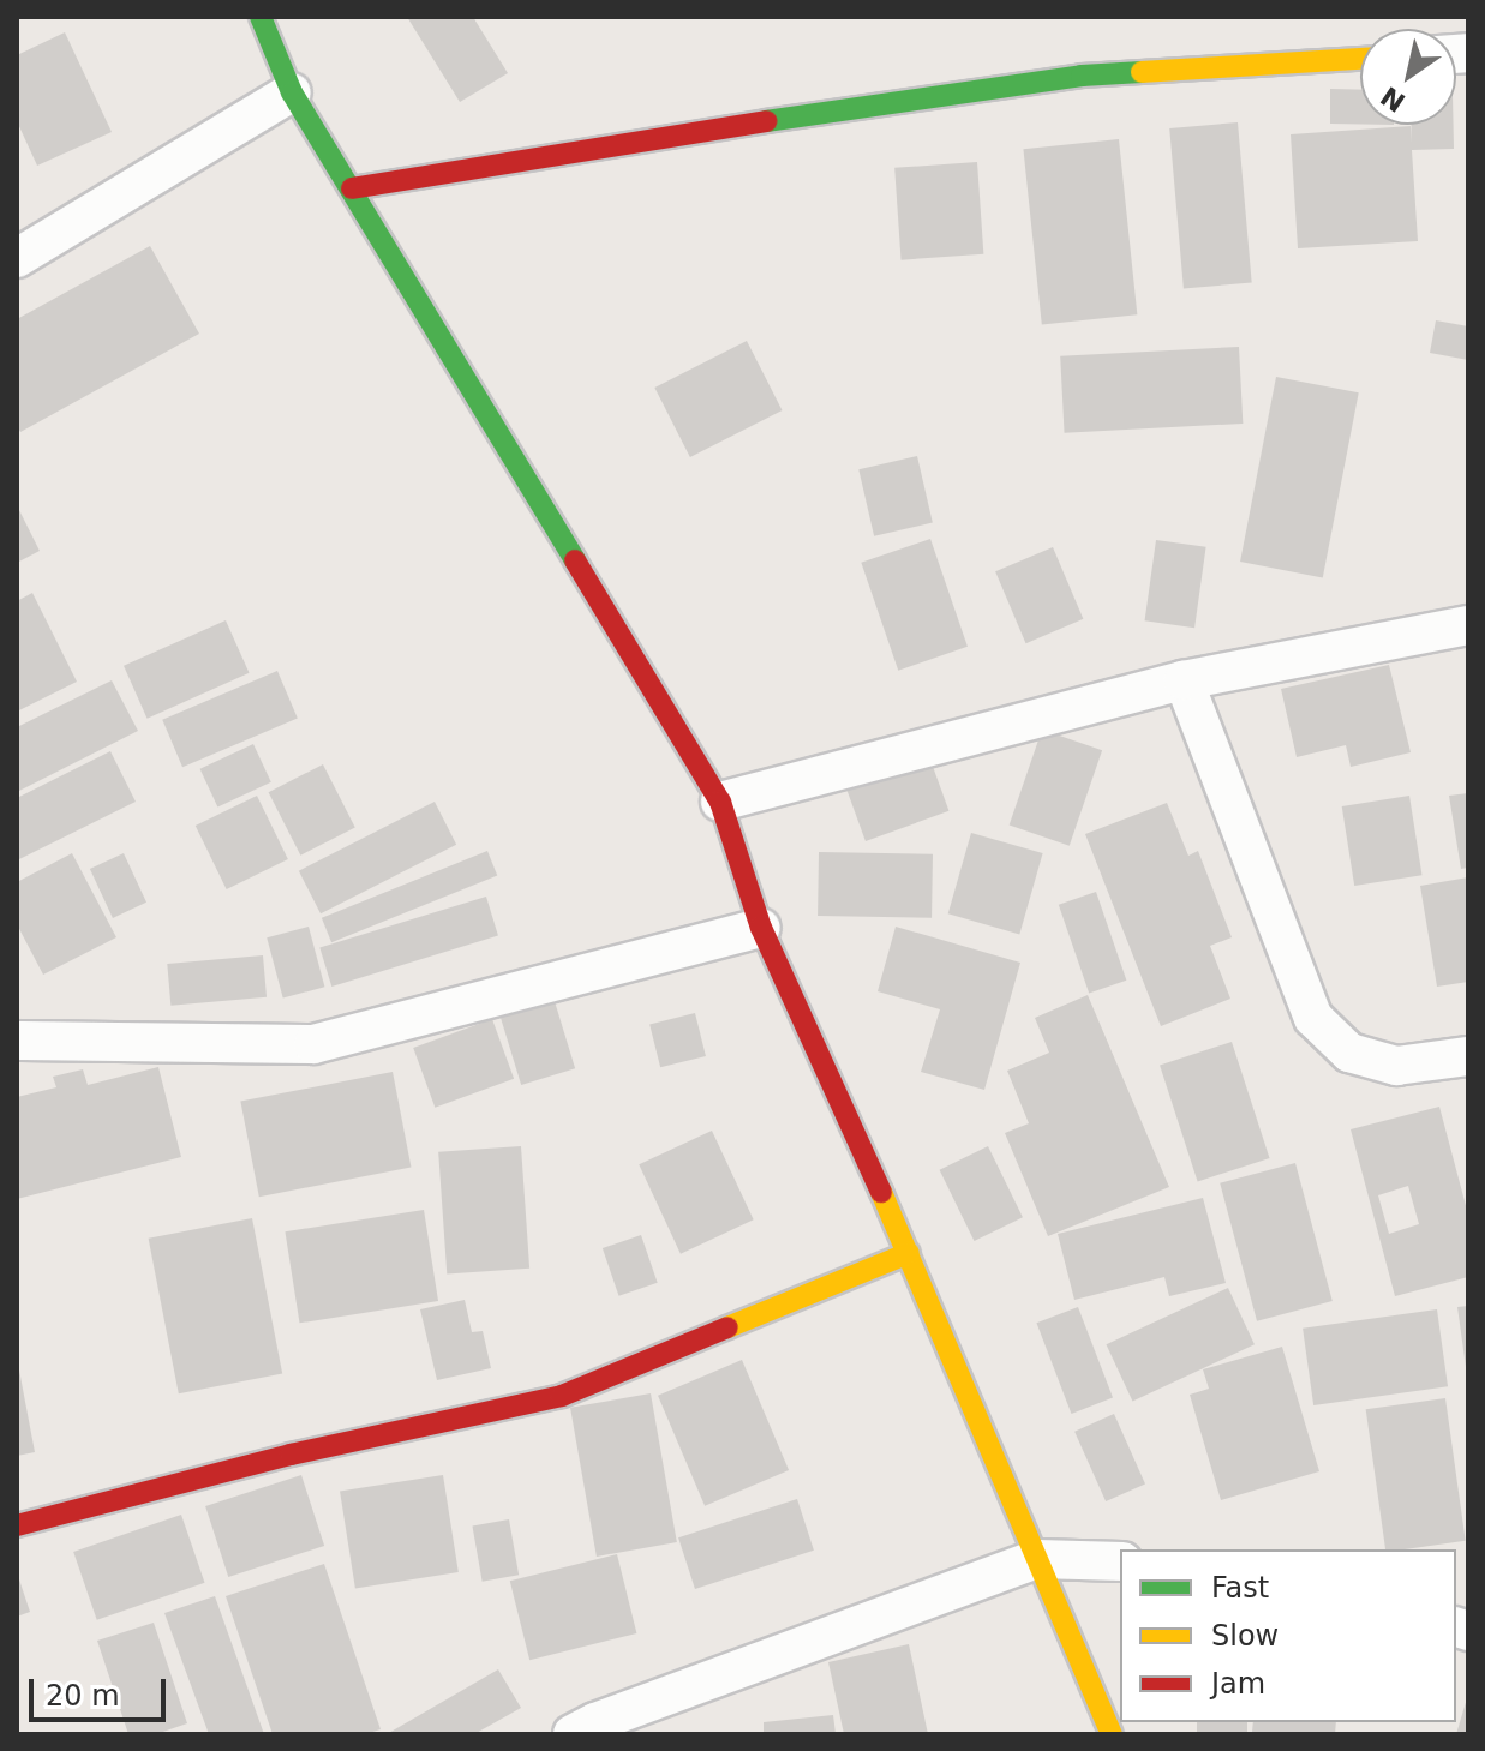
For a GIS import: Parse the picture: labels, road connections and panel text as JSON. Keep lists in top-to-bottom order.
{
  "legend": ["Fast", "Slow", "Jam"],
  "scale_bar": "20 m",
  "north": "bottom left"
}
